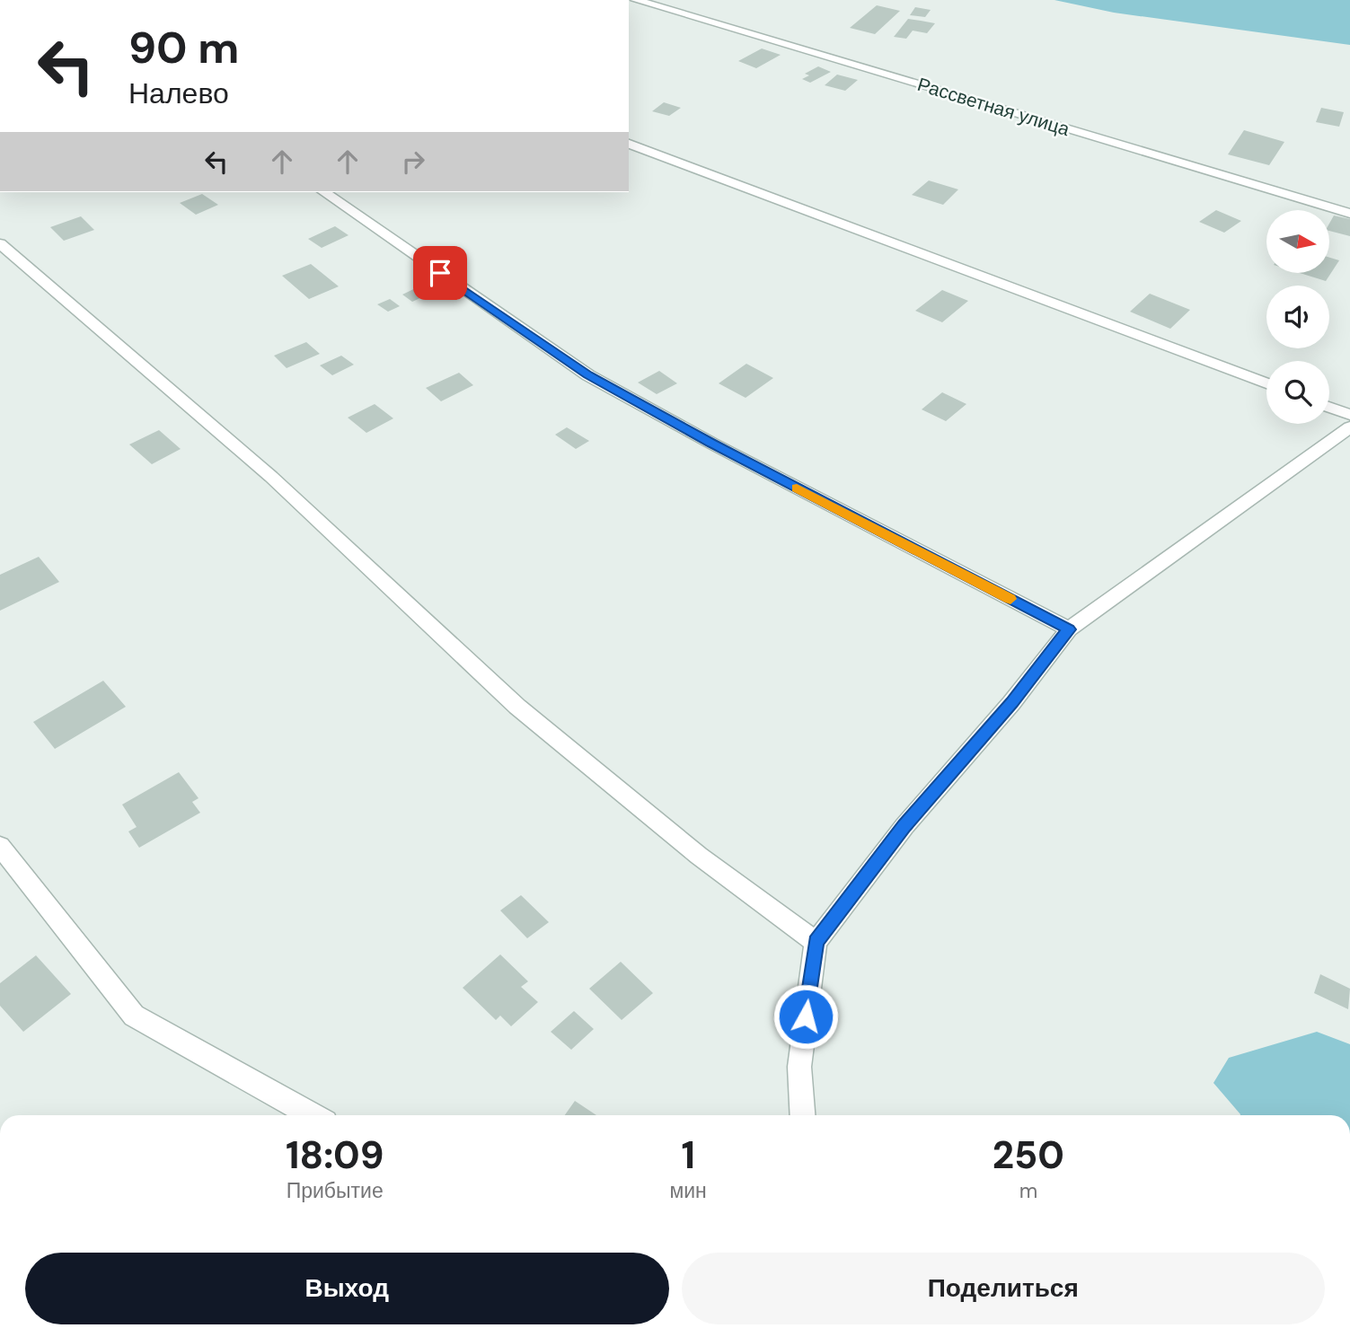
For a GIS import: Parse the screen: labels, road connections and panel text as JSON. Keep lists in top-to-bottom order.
{
  "streets": {
    "street": ["Рассветная улица"]
  },
  "north": "right",
  "page": {
    "turn": ["90 m", "Налево"],
    "eta": [
      "18:09",
      "Прибытие",
      "1",
      "мин",
      "250",
      "m"
    ],
    "buttons": ["Выход", "Поделиться"]
  }
}
